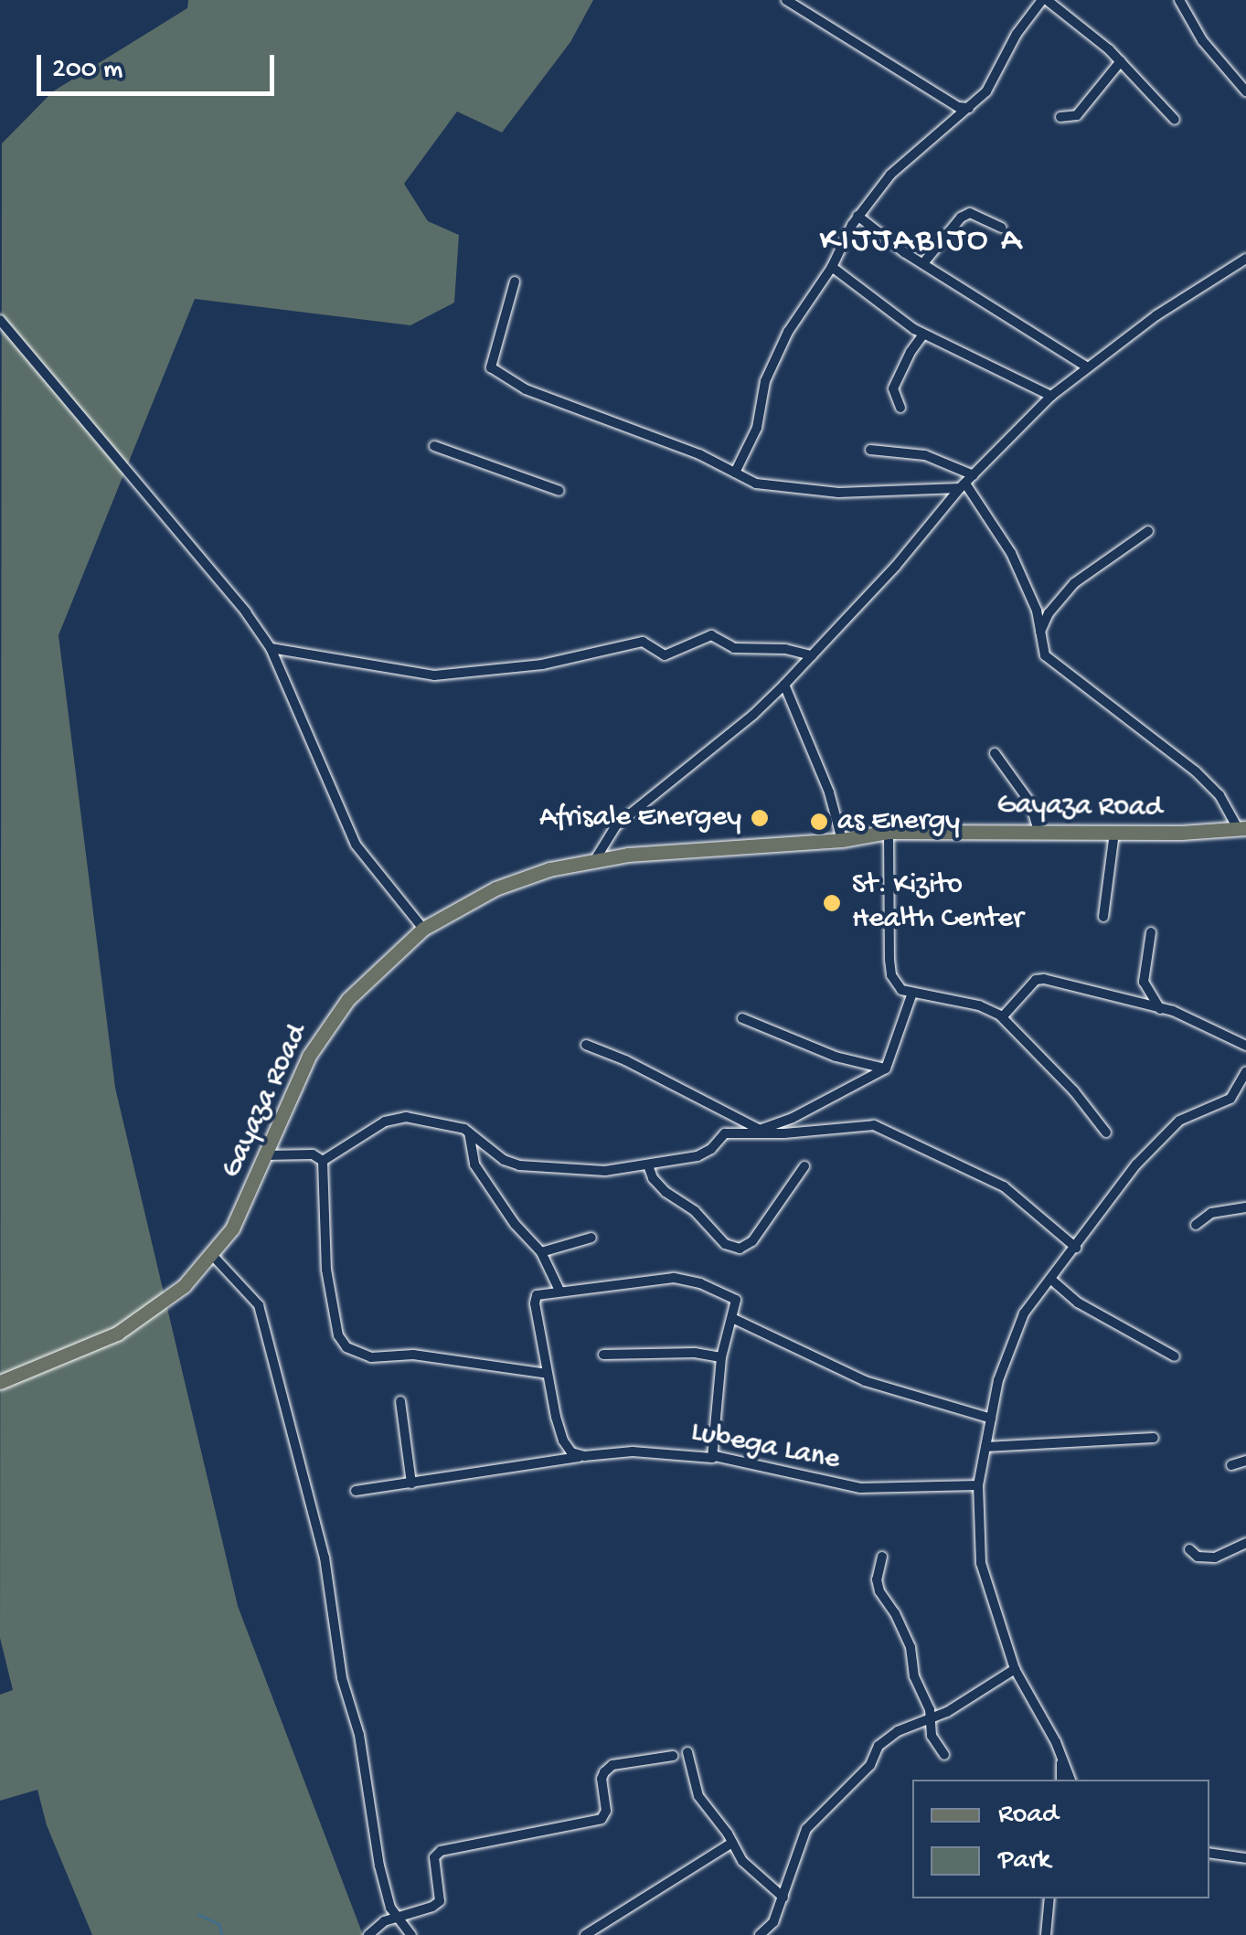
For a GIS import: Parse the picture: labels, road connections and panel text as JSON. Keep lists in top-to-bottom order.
{
  "streets": {
    "main road": ["Gayaza Road"],
    "street": ["Lubega Lane"]
  },
  "districts": ["KIJJABIJO A"],
  "places": ["Afrisale Energey", "as Energy", "St. Kizito Health Center"],
  "legend": ["Road", "Park"],
  "scale_bar": "200 m"
}
